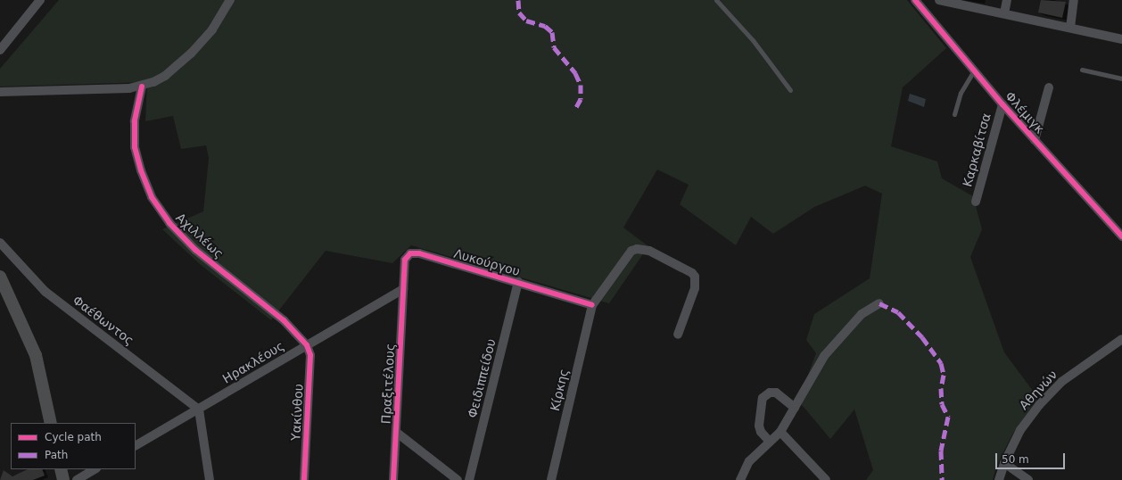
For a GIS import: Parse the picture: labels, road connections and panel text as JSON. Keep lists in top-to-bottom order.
{
  "streets": {
    "street": [
      "Φλέμιγκ",
      "Καρκαβίτσα",
      "Αχιλλέως",
      "Λυκούργου",
      "Φαέθωντος",
      "Ηρακλέους",
      "Φειδιππείδου",
      "Πραξιτέλους",
      "Κίρκης",
      "Αθηνών",
      "Υακίνθου"
    ]
  },
  "crossings": [
    ["Φλέμιγκ", "Καρκαβίτσα"],
    ["Αχιλλέως", "Ηρακλέους"],
    ["Αχιλλέως", "Υακίνθου"],
    ["Λυκούργου", "Ηρακλέους"],
    ["Λυκούργου", "Φειδιππείδου"],
    ["Λυκούργου", "Πραξιτέλους"],
    ["Λυκούργου", "Κίρκης"],
    ["Φαέθωντος", "Ηρακλέους"],
    ["Ηρακλέους", "Πραξιτέλους"],
    ["Ηρακλέους", "Υακίνθου"]
  ],
  "legend": ["Cycle path", "Path"],
  "scale_bar": "50 m"
}
